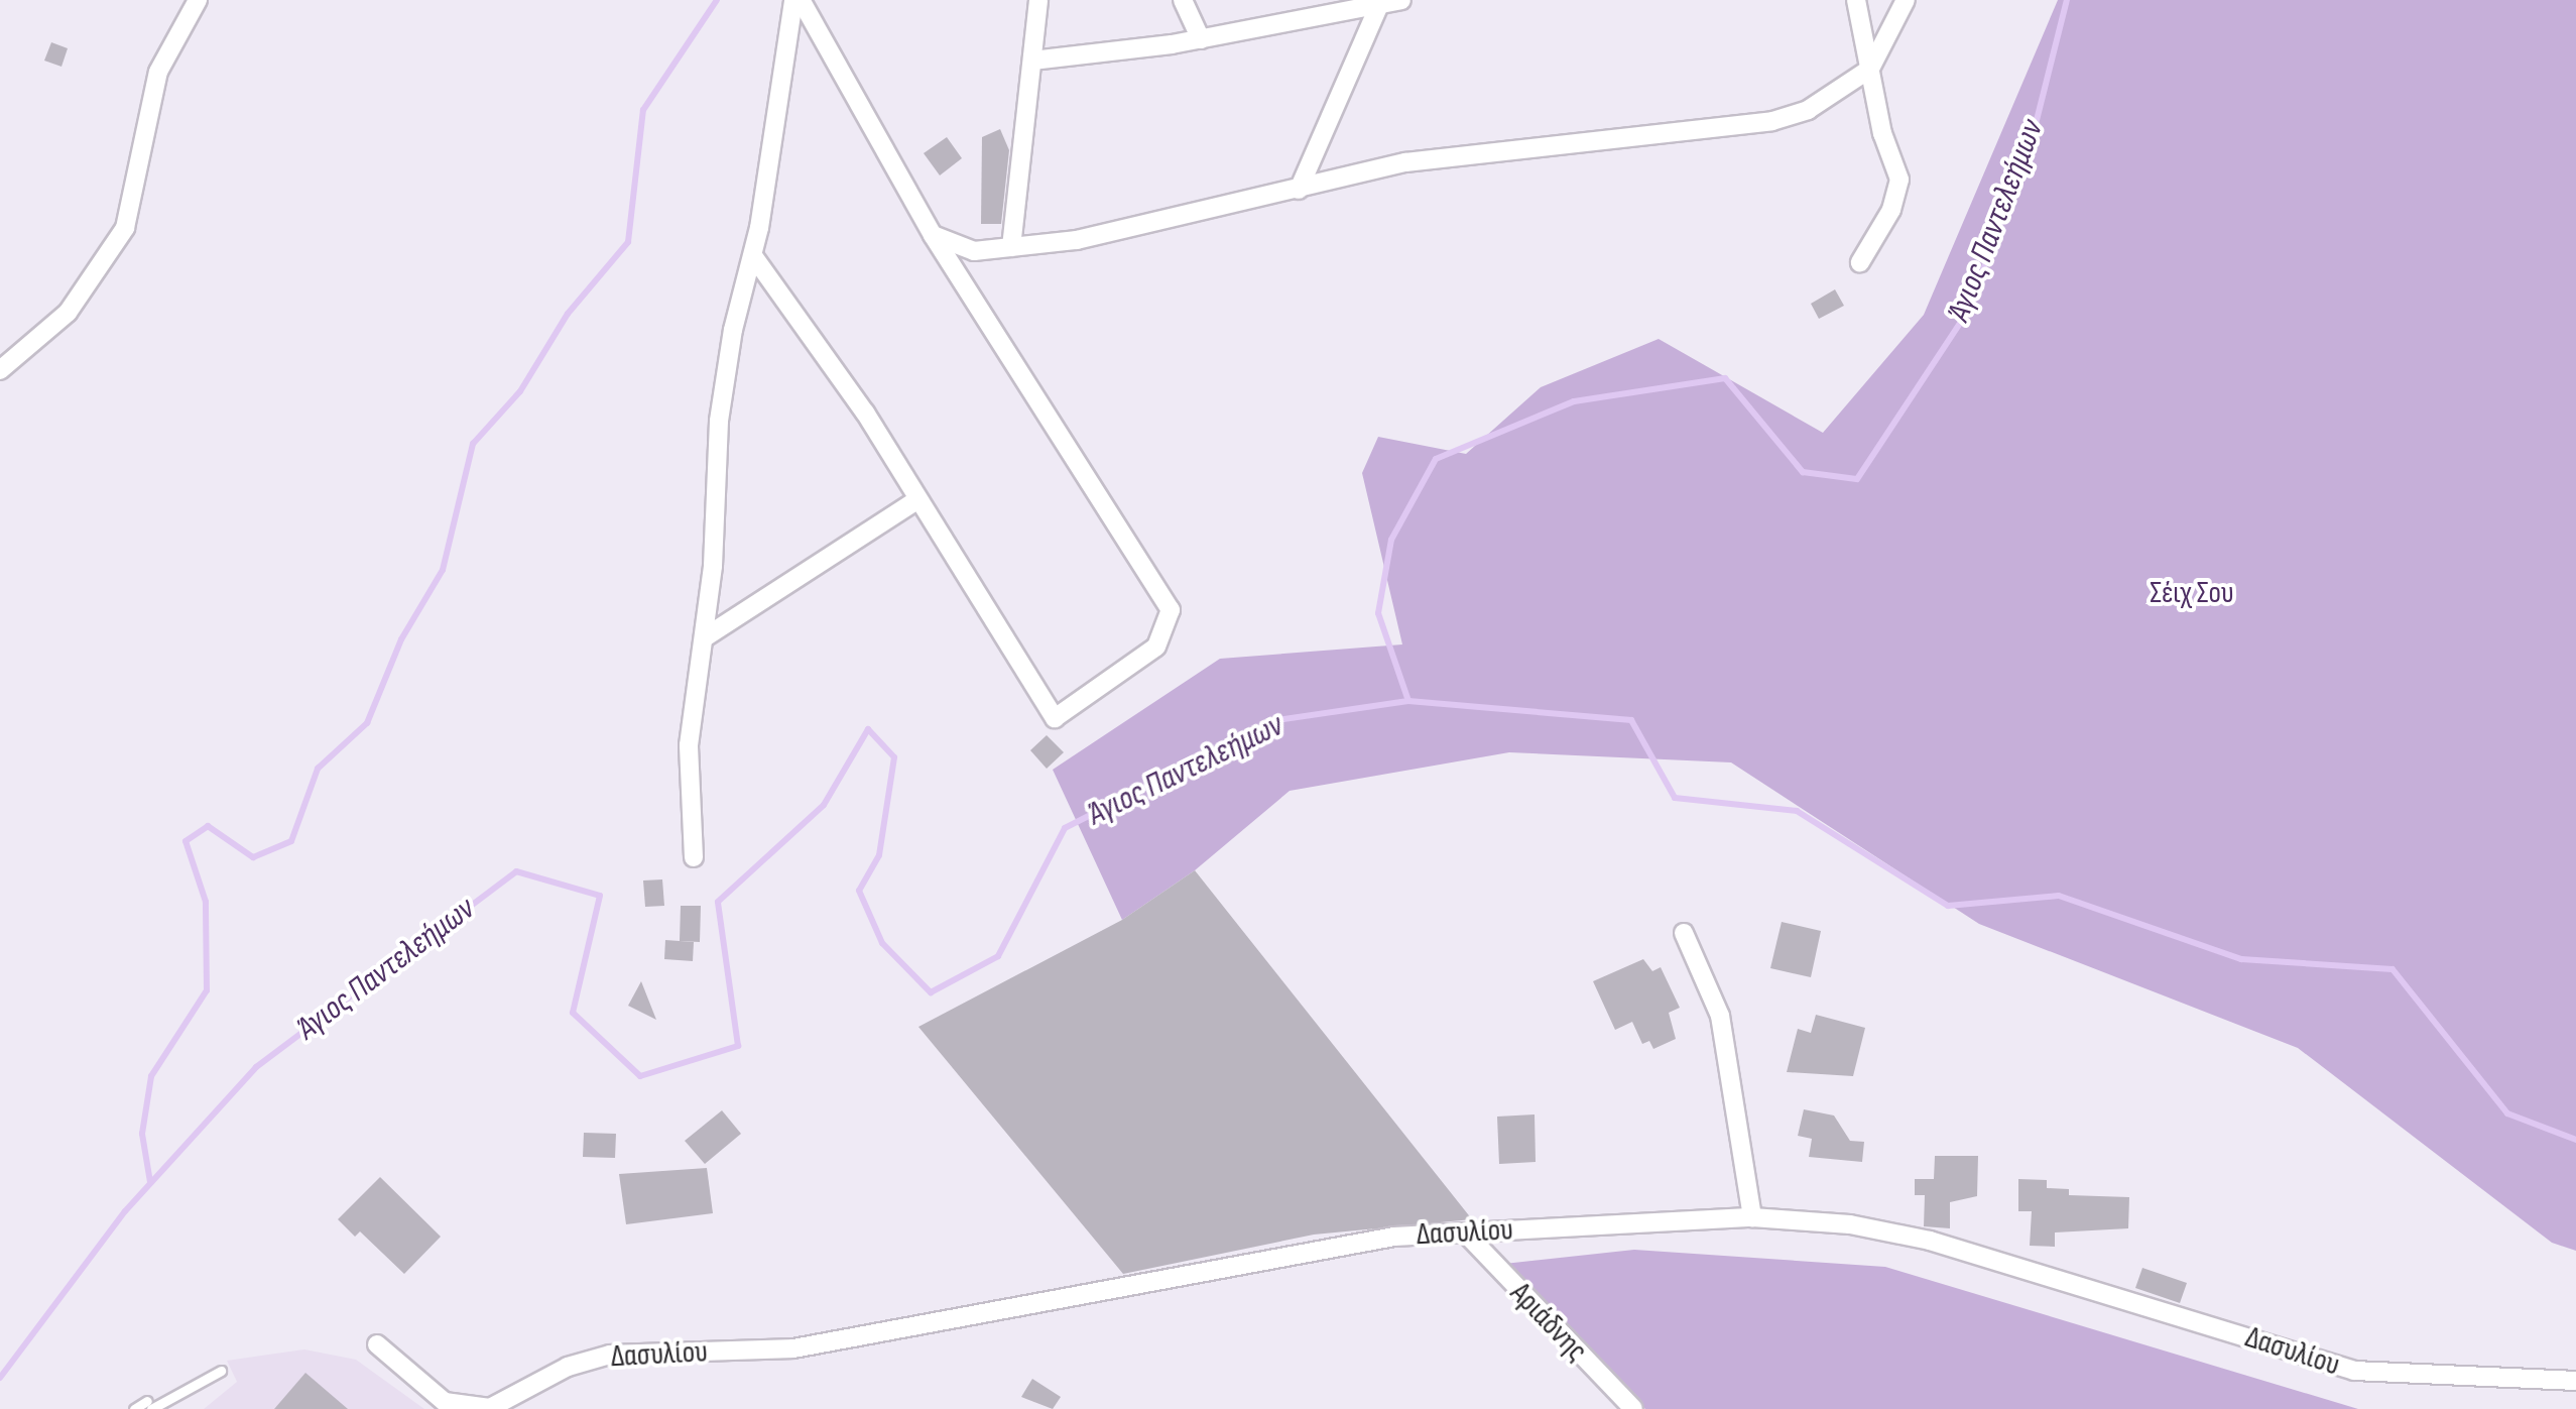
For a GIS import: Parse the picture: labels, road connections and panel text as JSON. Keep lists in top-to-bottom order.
{
  "streets": {
    "street": ["Δασυλίου", "Αριάδνης"]
  },
  "crossings": [
    ["Δασυλίου", "Αριάδνης"]
  ],
  "water": ["Άγιος Παντελεήμων"],
  "parks": ["Σέιχ Σου"]
}
